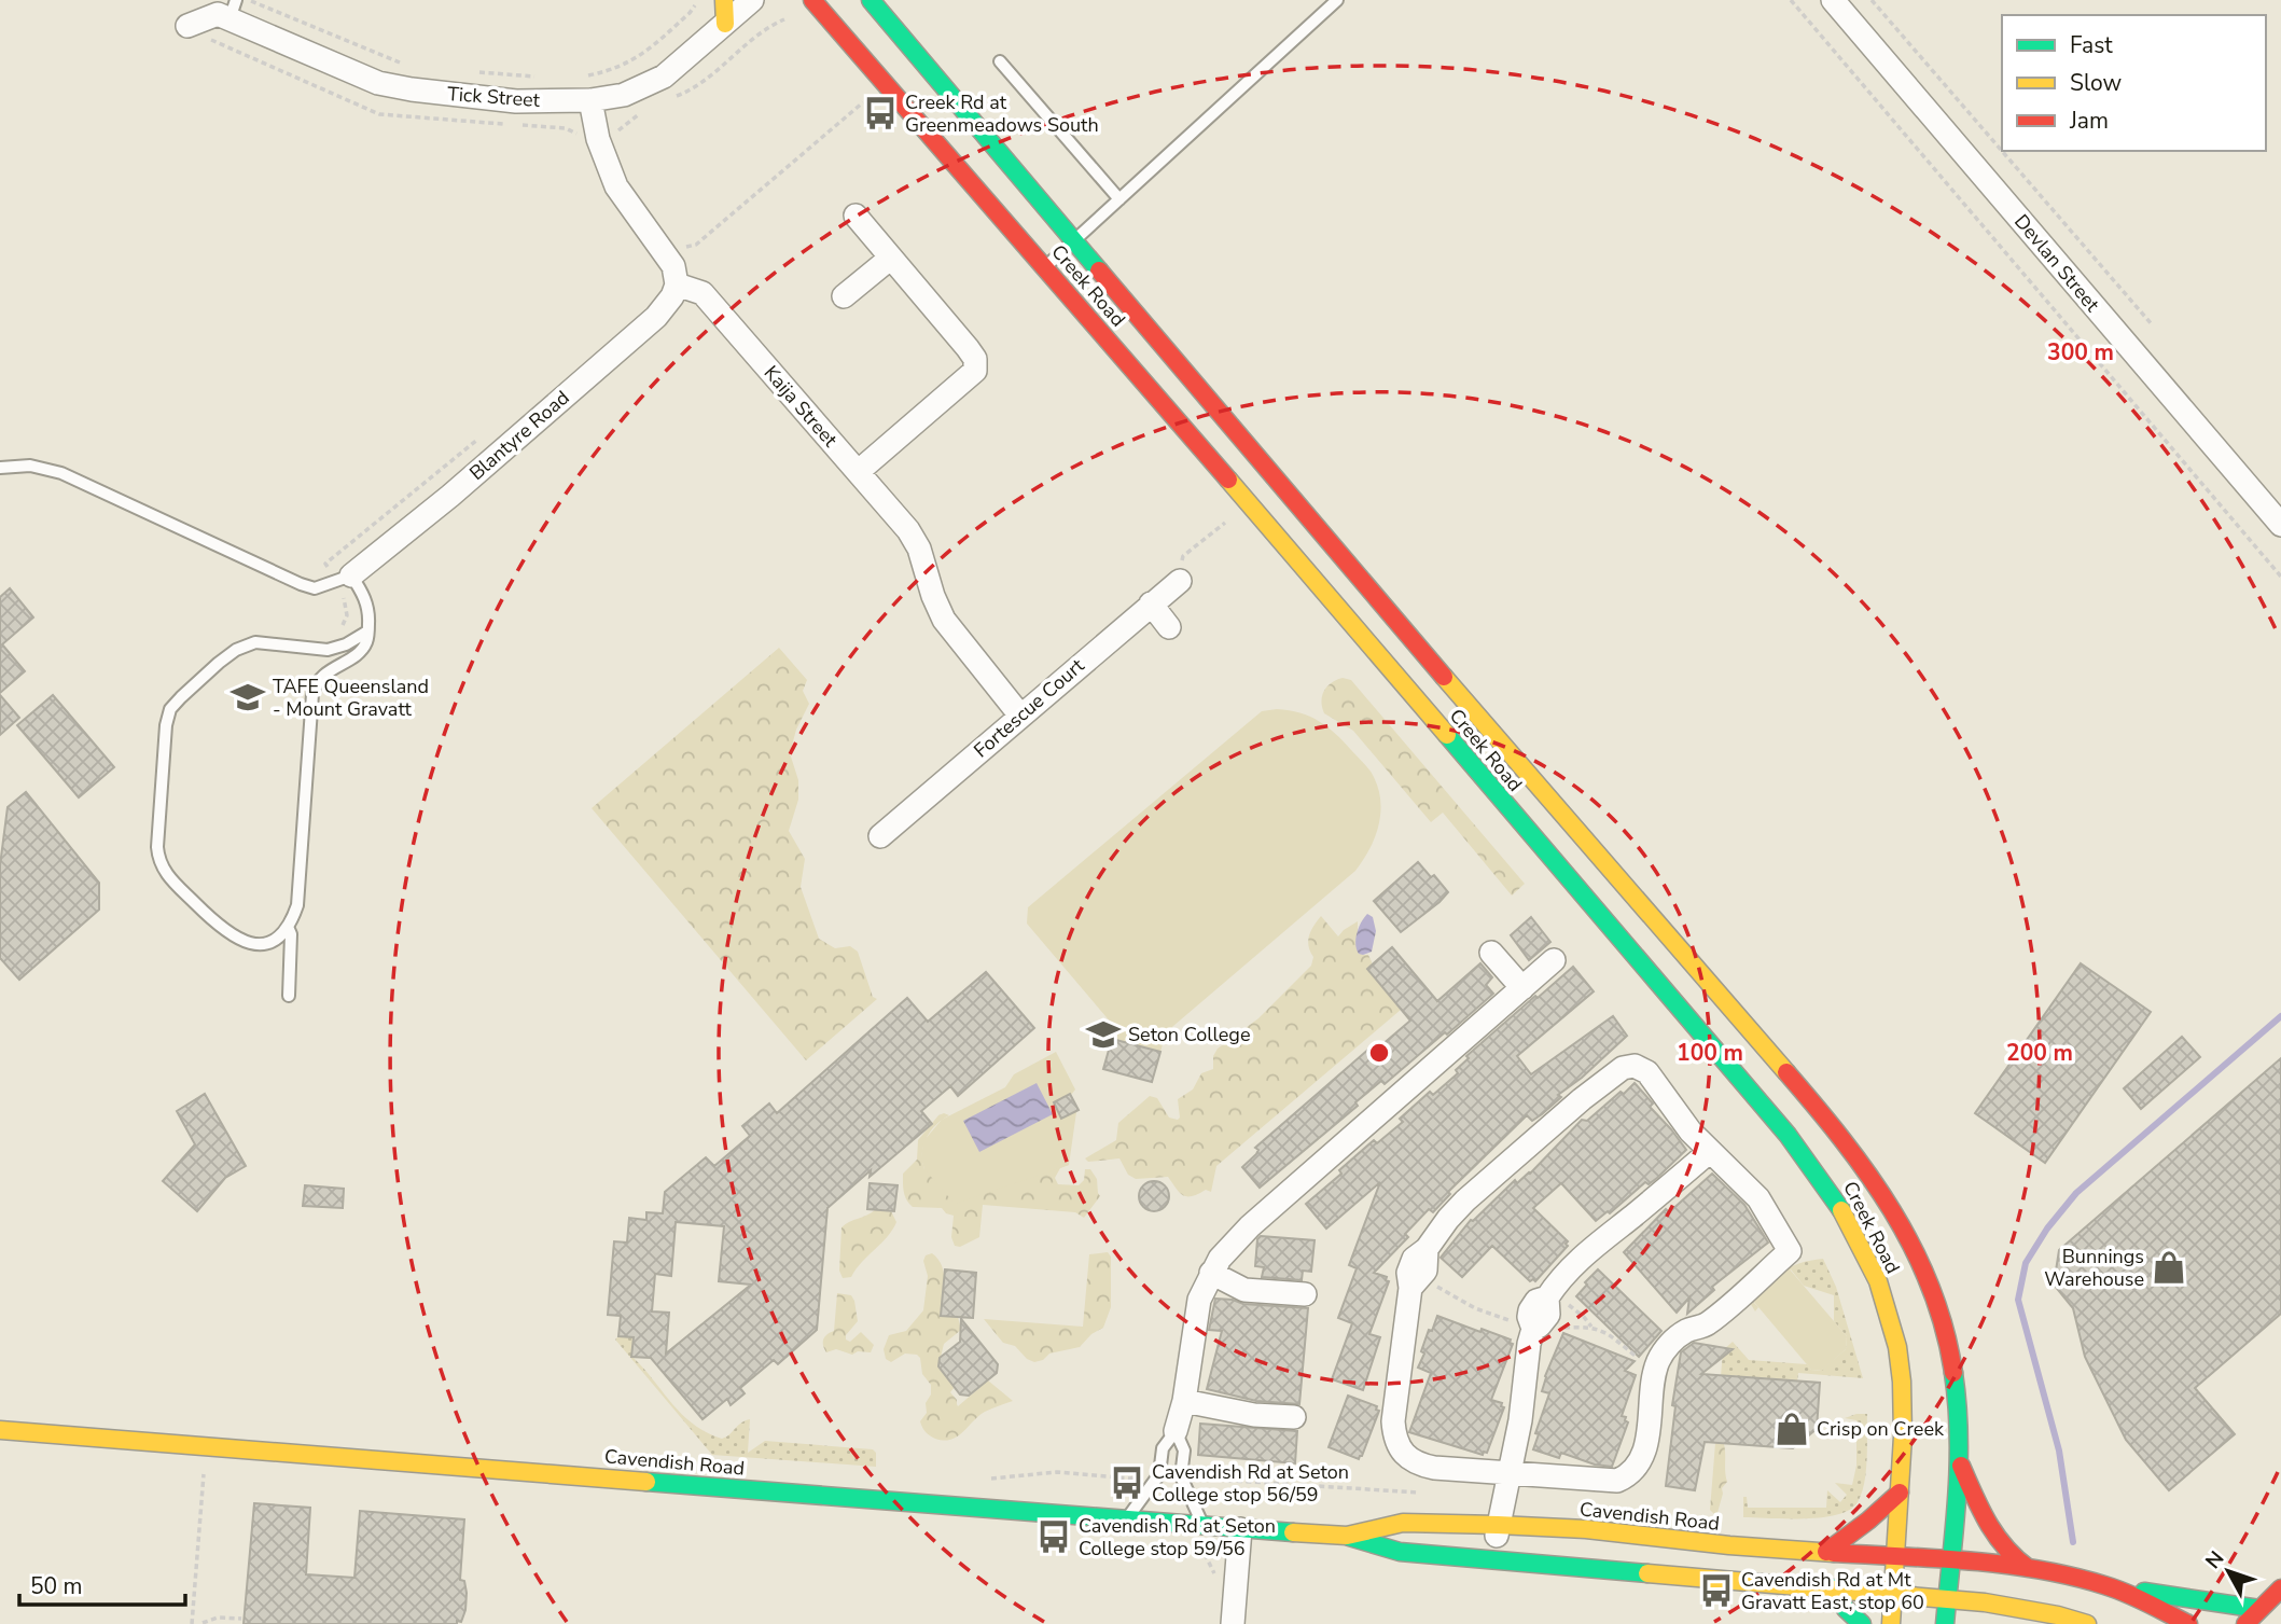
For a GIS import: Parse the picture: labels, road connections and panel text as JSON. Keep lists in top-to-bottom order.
{
  "streets": {
    "main road": ["Creek Road", "Cavendish Road"],
    "street": [
      "Tick Street",
      "Devlan Street",
      "Kaija Street",
      "Blantyre Road",
      "Fortescue Court"
    ]
  },
  "crossings": [
    ["Creek Road", "Cavendish Road"],
    ["Kaija Street", "Blantyre Road"],
    ["Kaija Street", "Fortescue Court"]
  ],
  "places": {
    "bus stop": [
      "Creek Rd at Greenmeadows South",
      "Cavendish Rd at Seton College stop 56/59",
      "Cavendish Rd at Seton College stop 59/56",
      "Cavendish Rd at Mt Gravatt East, stop 60"
    ],
    "school or university": ["TAFE Queensland - Mount Gravatt", "Seton College"],
    "shop": ["Bunnings Warehouse", "Crisp on Creek"]
  },
  "legend": ["Fast", "Slow", "Jam"],
  "scale_bar": "50 m",
  "north": "top left",
  "rings": ["300 m", "100 m", "200 m"]
}
